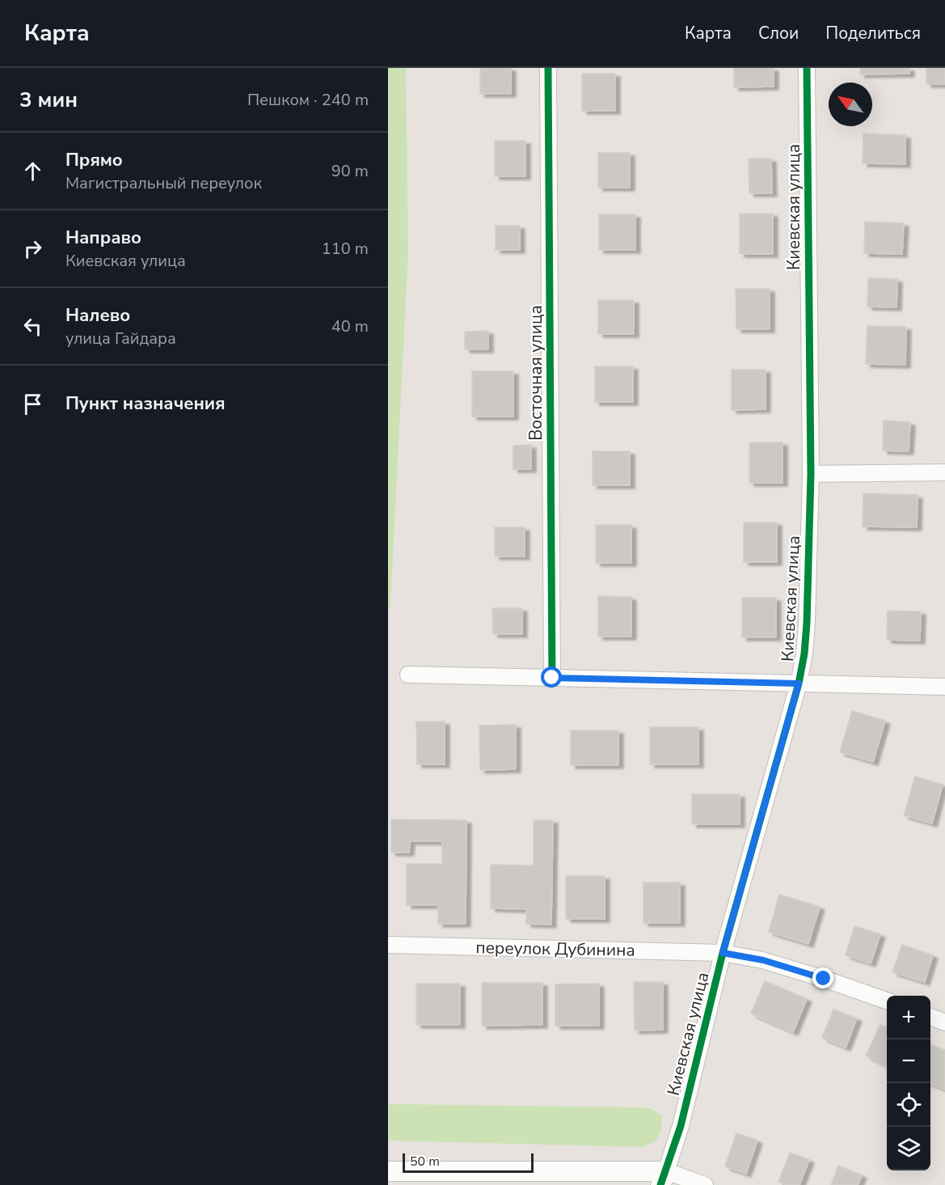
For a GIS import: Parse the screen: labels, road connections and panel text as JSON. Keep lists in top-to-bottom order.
{
  "streets": {
    "street": ["Киевская улица", "Восточная улица", "переулок Дубинина"]
  },
  "crossings": [
    ["Киевская улица", "переулок Дубинина"]
  ],
  "scale_bar": "50 m",
  "north": "top left",
  "page": {
    "header": "Карта",
    "nav": ["Карта", "Слои", "Поделиться"],
    "heading": ["3 мин", "Пешком · 240 m"],
    "list": [
      ["Прямо", "Магистральный переулок", "90 m"],
      ["Направо", "Киевская улица", "110 m"],
      ["Налево", "улица Гайдара", "40 m"],
      "Пункт назначения"
    ],
    "map_buttons": ["+", "−"],
    "scale": "50 m"
  }
}
